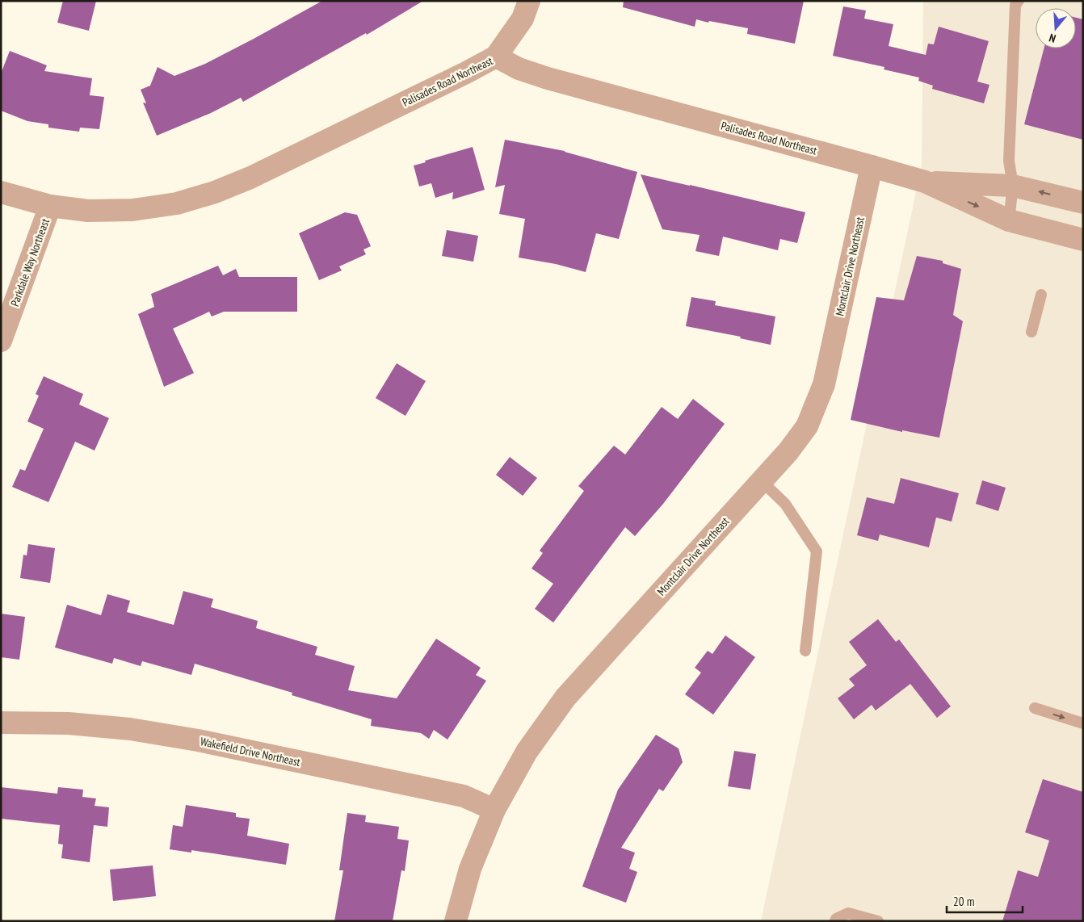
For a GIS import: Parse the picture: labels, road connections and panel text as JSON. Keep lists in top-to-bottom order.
{
  "streets": {
    "street": [
      "Palisades Road Northeast",
      "Parkdale Way Northeast",
      "Montclair Drive Northeast",
      "Wakefield Drive Northeast"
    ]
  },
  "crossings": [
    ["Palisades Road Northeast", "Parkdale Way Northeast"],
    ["Palisades Road Northeast", "Montclair Drive Northeast"],
    ["Montclair Drive Northeast", "Wakefield Drive Northeast"]
  ],
  "scale_bar": "20 m",
  "north": "bottom"
}
